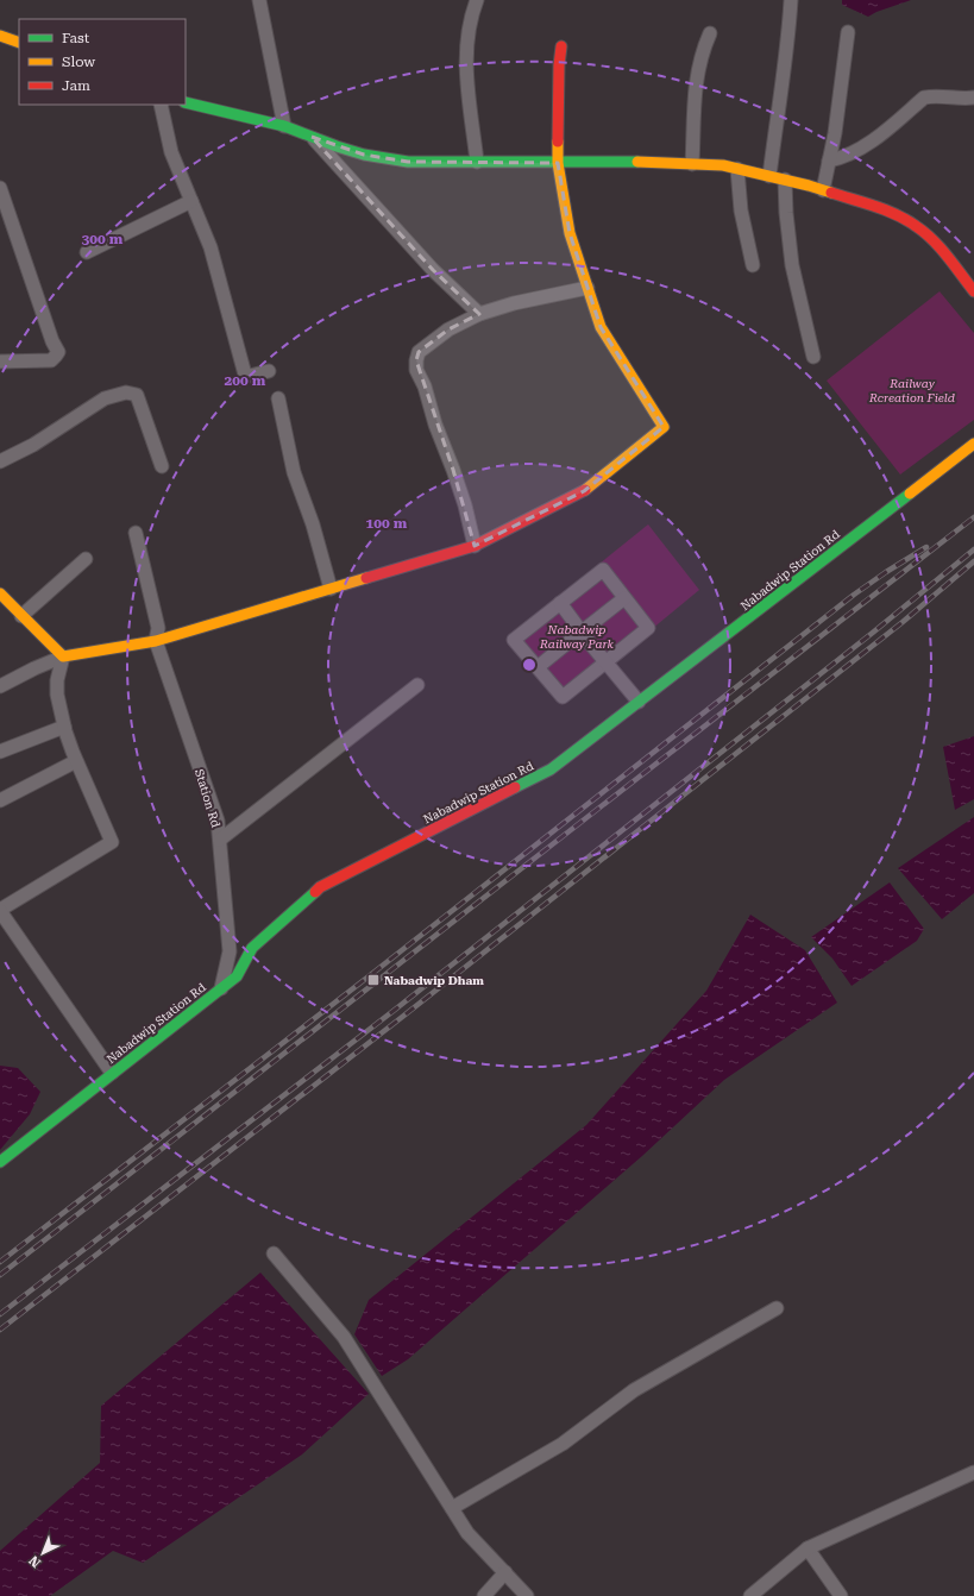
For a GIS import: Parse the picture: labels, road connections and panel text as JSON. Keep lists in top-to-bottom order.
{
  "streets": {
    "street": ["Nabadwip Station Rd", "Station Rd"]
  },
  "crossings": [
    ["Nabadwip Station Rd", "Station Rd"]
  ],
  "parks": ["Railway Rcreation Field", "Nabadwip Railway Park"],
  "places": {
    "transit": ["Nabadwip Dham"]
  },
  "legend": ["Fast", "Slow", "Jam"],
  "north": "bottom left",
  "rings": ["300 m", "200 m", "100 m"]
}
